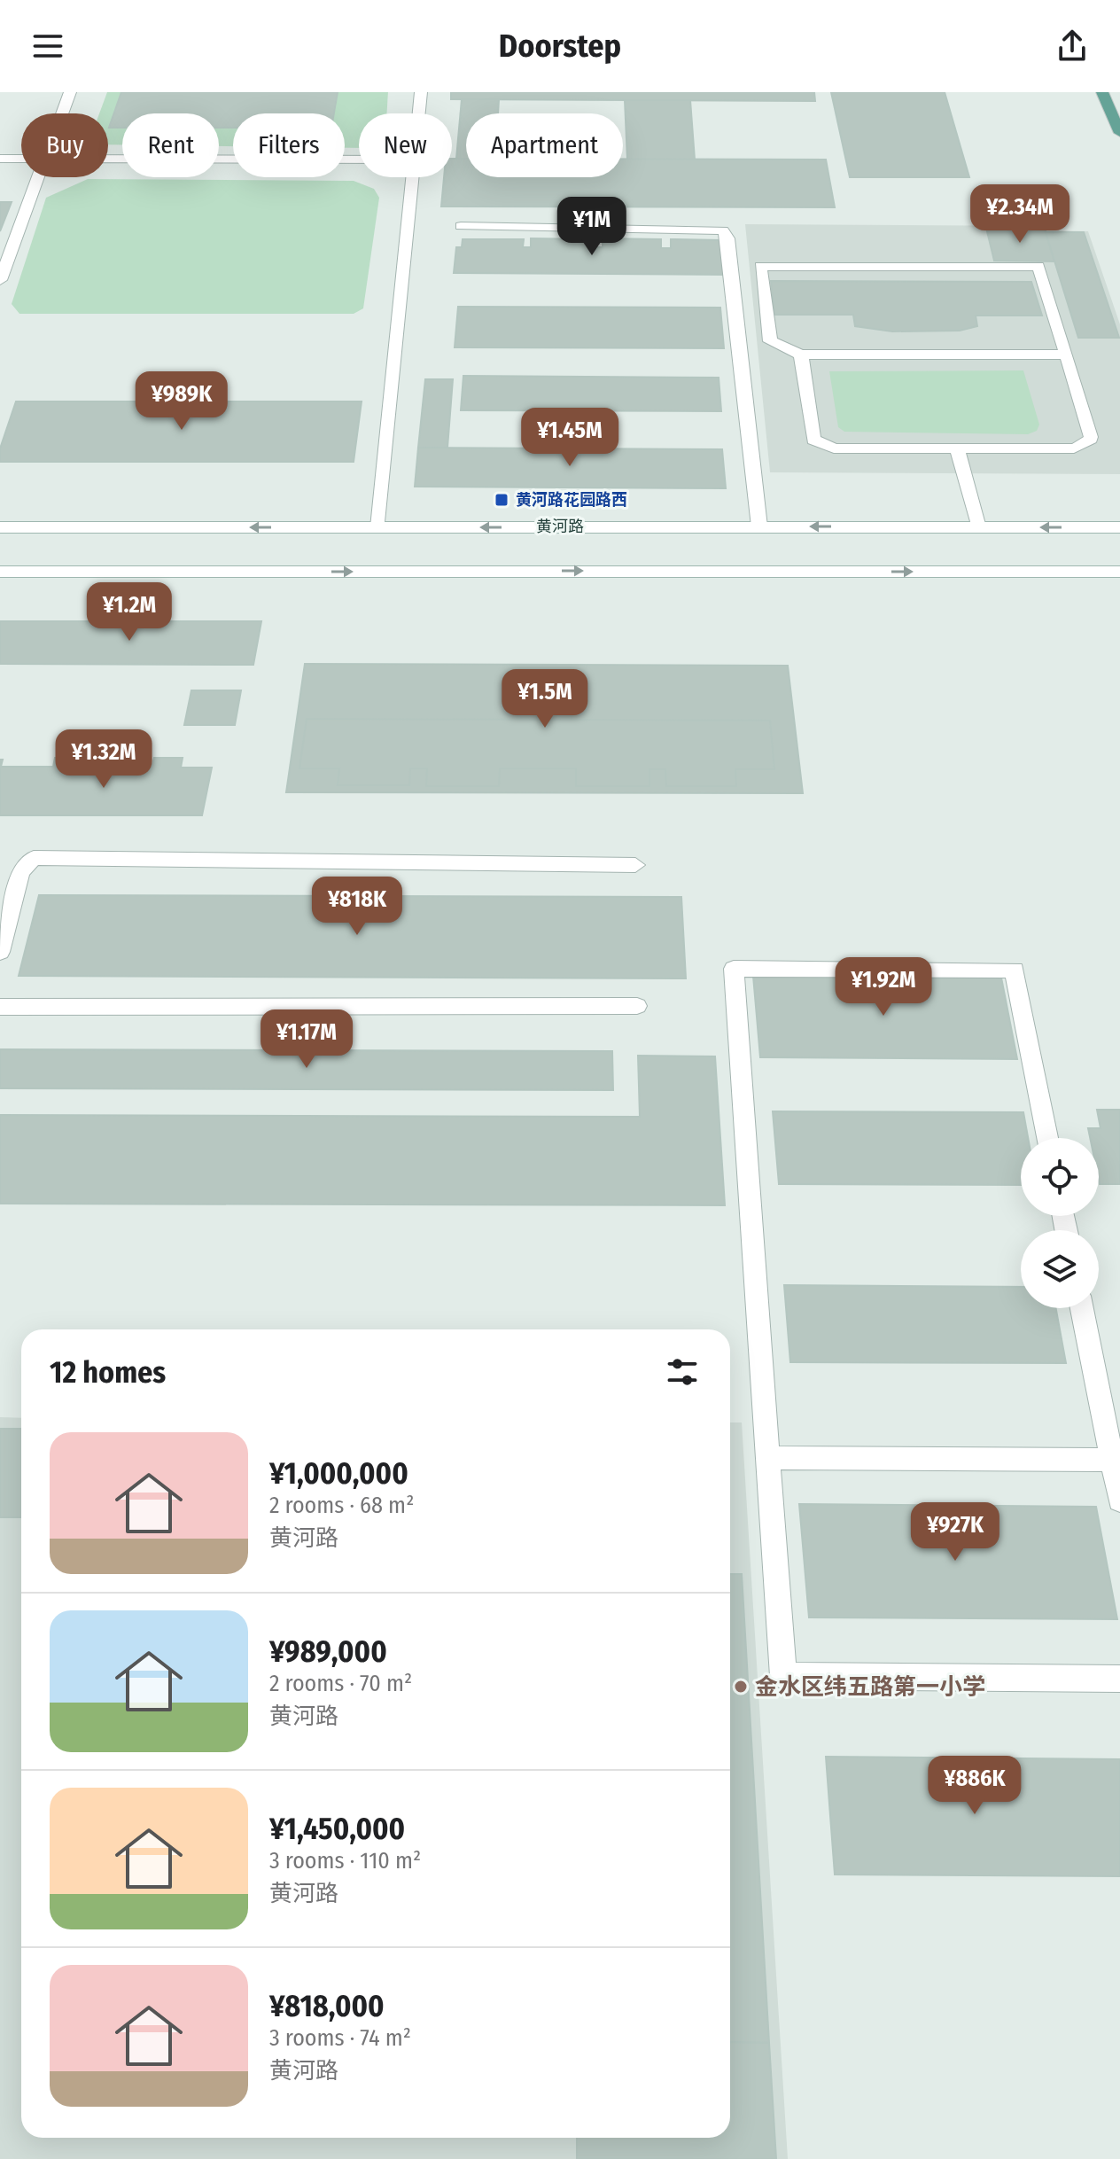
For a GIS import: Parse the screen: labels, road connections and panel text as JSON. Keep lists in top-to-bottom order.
{
  "streets": {
    "main road": ["黄河路"]
  },
  "places": {
    "transit": ["黄河路花园路西"],
    "other": ["金水区纬五路第一小学"]
  },
  "page": {
    "header": "Doorstep",
    "chip": [
      "Buy",
      "Rent",
      "Filters",
      "New",
      "Apartment"
    ],
    "price": [
      "¥2.34M",
      "¥1M",
      "¥989K",
      "¥1.45M",
      "¥1.2M",
      "¥1.5M",
      "¥1.32M",
      "¥818K",
      "¥1.92M",
      "¥1.17M",
      "¥927K",
      "¥886K"
    ],
    "heading": "12 homes",
    "list": [
      {
        "name": "¥1,000,000",
        "note": "2 rooms · 68 m² · 黄河路"
      },
      {
        "name": "¥989,000",
        "note": "2 rooms · 70 m² · 黄河路"
      },
      {
        "name": "¥1,450,000",
        "note": "3 rooms · 110 m² · 黄河路"
      },
      {
        "name": "¥818,000",
        "note": "3 rooms · 74 m² · 黄河路"
      }
    ]
  }
}
